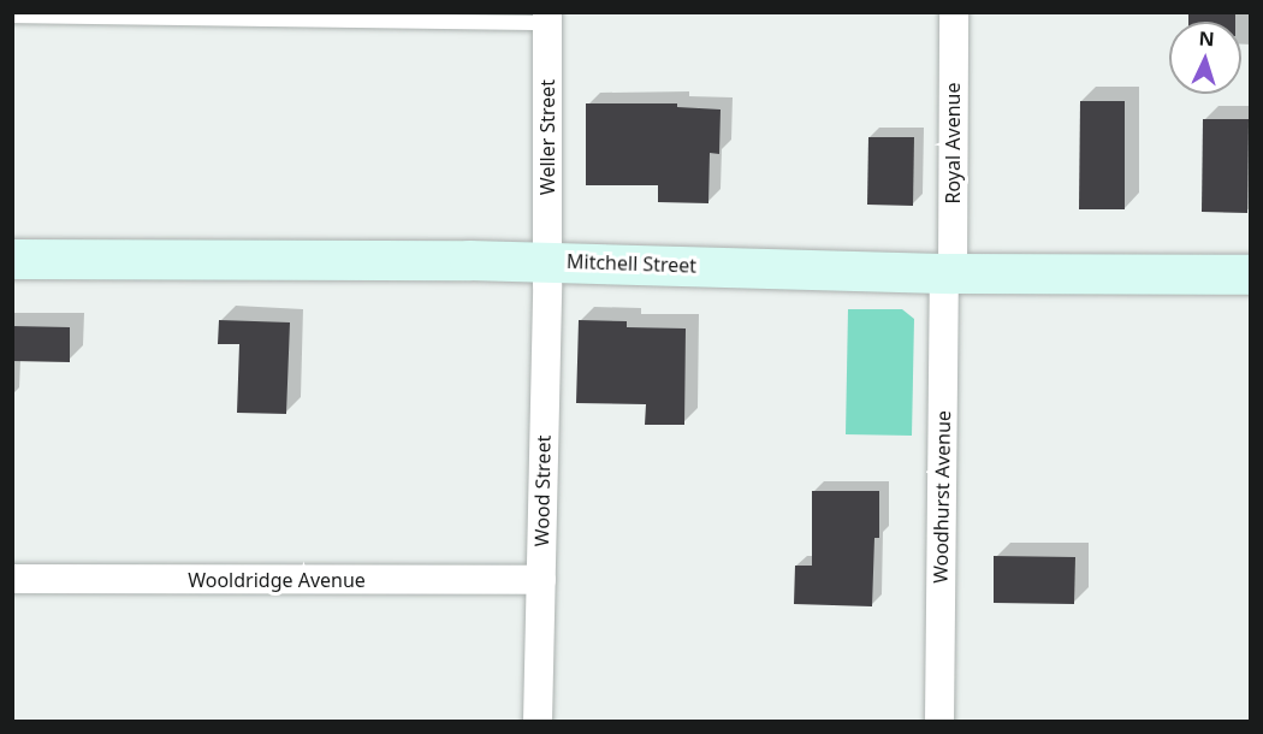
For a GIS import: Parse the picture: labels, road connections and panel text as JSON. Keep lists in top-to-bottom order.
{
  "streets": {
    "street": [
      "Weller Street",
      "Royal Avenue",
      "Mitchell Street",
      "Wood Street",
      "Woodhurst Avenue",
      "Wooldridge Avenue"
    ]
  },
  "crossings": [
    ["Weller Street", "Mitchell Street"],
    ["Weller Street", "Wood Street"],
    ["Royal Avenue", "Mitchell Street"],
    ["Royal Avenue", "Woodhurst Avenue"],
    ["Mitchell Street", "Wood Street"],
    ["Mitchell Street", "Woodhurst Avenue"],
    ["Wood Street", "Wooldridge Avenue"]
  ],
  "north": "top"
}
